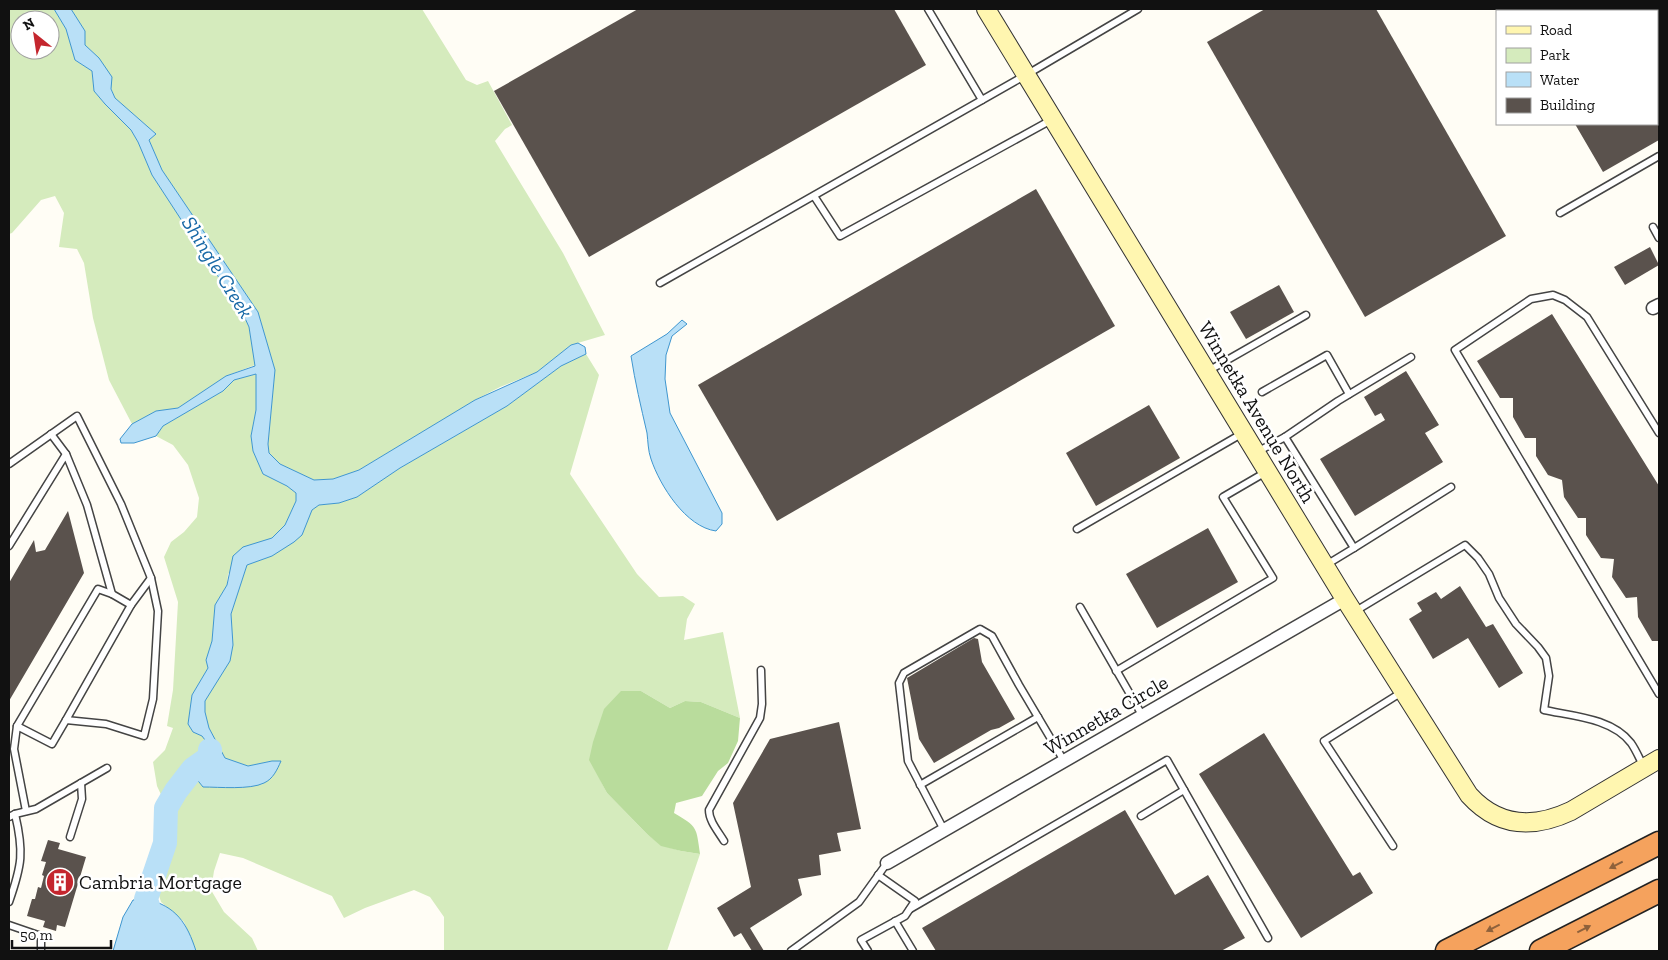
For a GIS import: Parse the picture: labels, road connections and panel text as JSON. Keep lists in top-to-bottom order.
{
  "streets": {
    "street": ["Winnetka Avenue North", "Winnetka Circle"]
  },
  "crossings": [
    ["Winnetka Avenue North", "Winnetka Circle"]
  ],
  "water": ["Shingle Creek"],
  "places": {
    "building": ["Cambria Mortgage"]
  },
  "legend": [
    "Road",
    "Park",
    "Water",
    "Building"
  ],
  "scale_bar": "50 m",
  "north": "top left"
}
